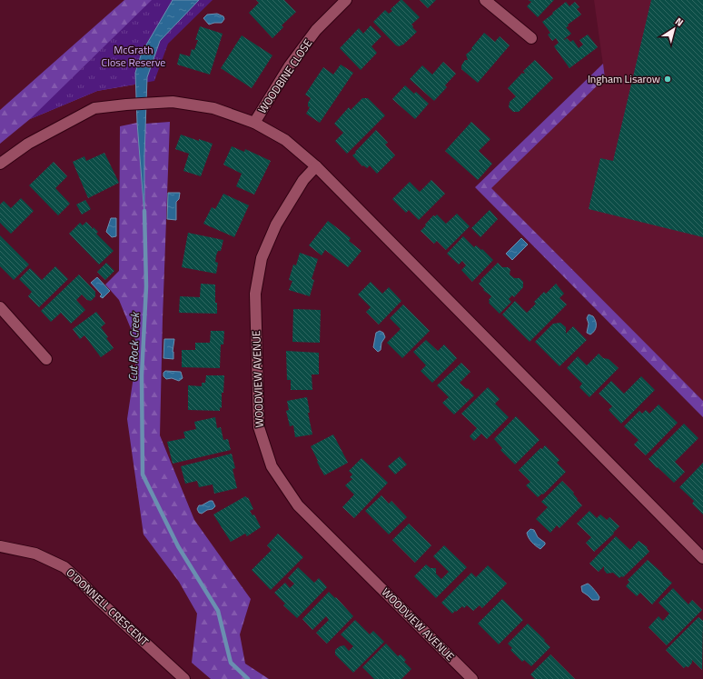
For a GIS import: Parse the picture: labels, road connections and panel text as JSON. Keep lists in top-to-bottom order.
{
  "streets": {
    "street": ["WOODBINE CLOSE", "WOODVIEW AVENUE", "O'DONNELL CRESCENT"]
  },
  "water": ["Cut Rock Creek"],
  "parks": ["McGrath Close Reserve"],
  "places": ["Ingham Lisarow"],
  "north": "top right"
}
